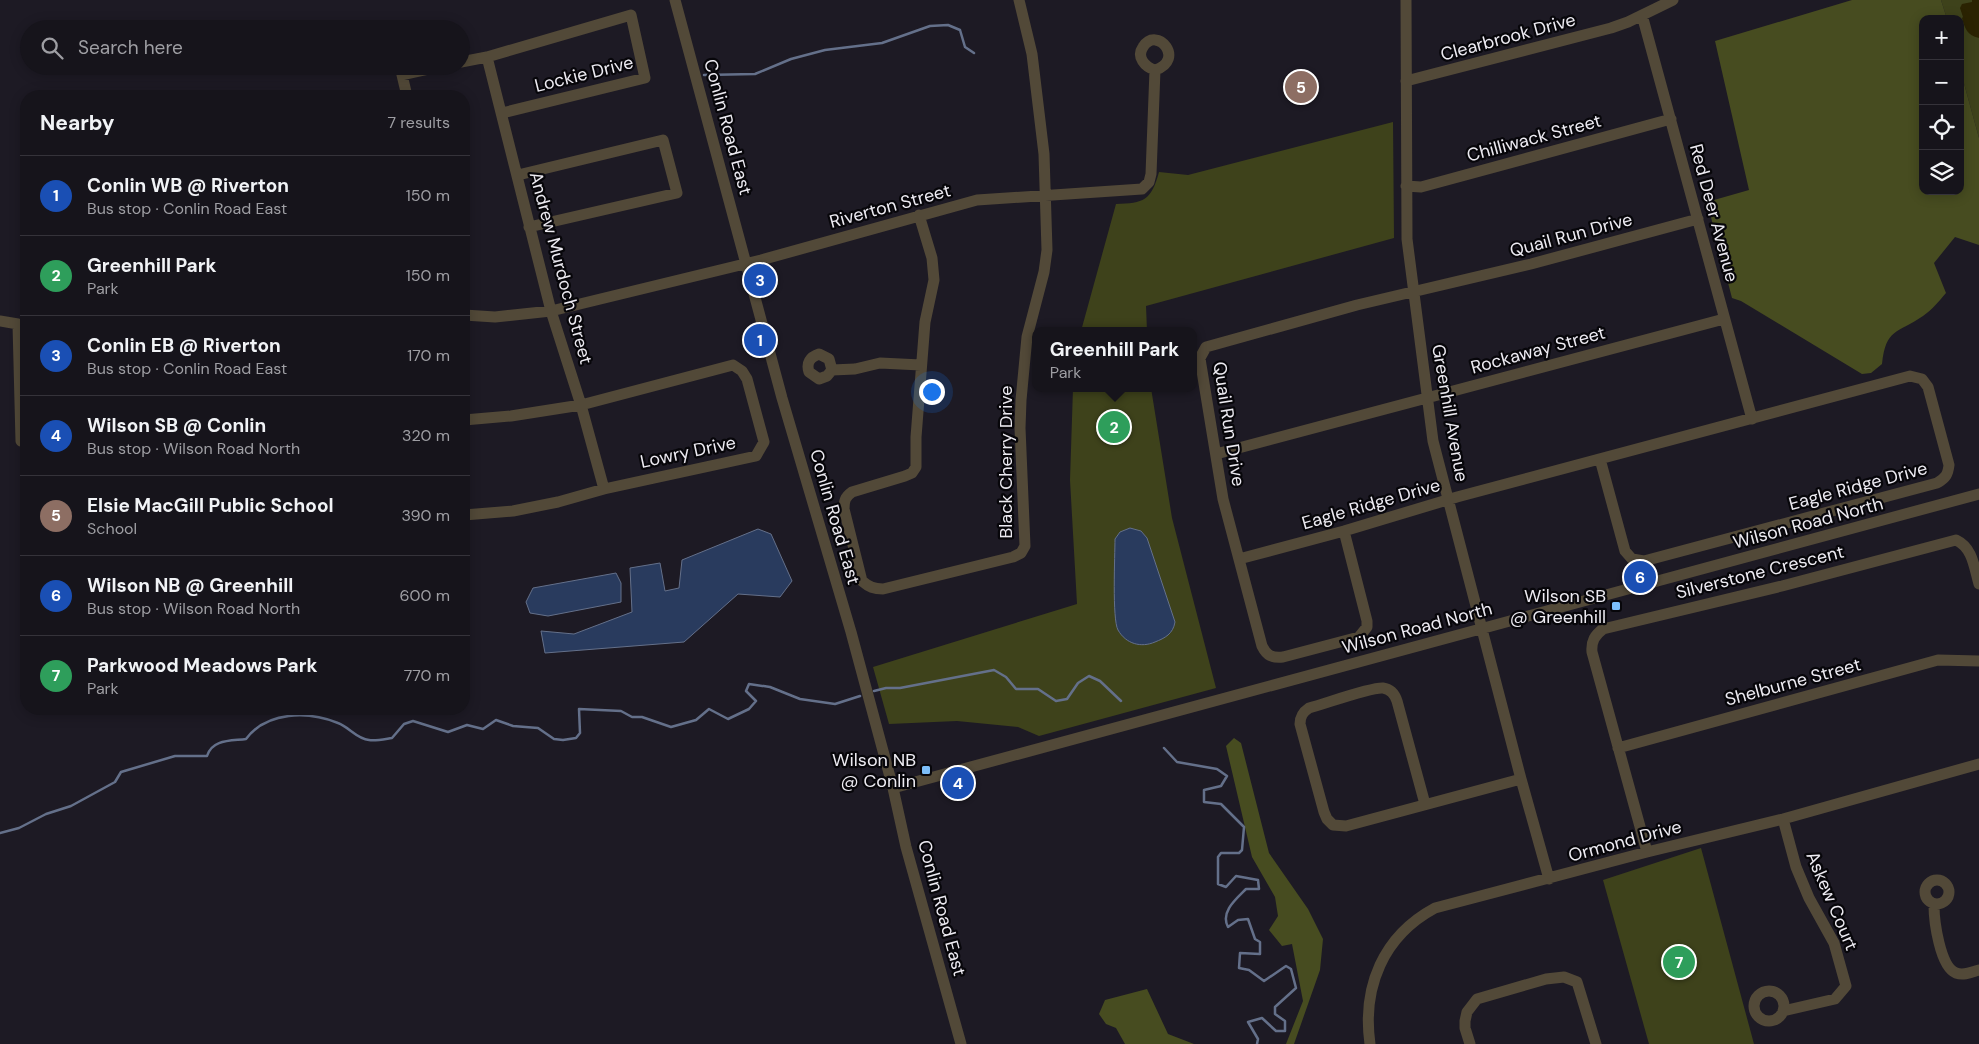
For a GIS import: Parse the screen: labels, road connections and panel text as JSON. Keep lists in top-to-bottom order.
{
  "streets": {
    "street": [
      "Clearbrook Drive",
      "Lockie Drive",
      "Conlin Road East",
      "Chilliwack Street",
      "Riverton Street",
      "Red Deer Avenue",
      "Quail Run Drive",
      "Andrew Murdoch Street",
      "Rockaway Street",
      "Greenhill Avenue",
      "Lowry Drive",
      "Black Cherry Drive",
      "Eagle Ridge Drive",
      "Wilson Road North",
      "Silverstone Crescent",
      "Shelburne Street",
      "Ormond Drive",
      "Askew Court"
    ]
  },
  "crossings": [
    ["Clearbrook Drive", "Red Deer Avenue"],
    ["Clearbrook Drive", "Greenhill Avenue"],
    ["Lockie Drive", "Andrew Murdoch Street"],
    ["Conlin Road East", "Riverton Street"],
    ["Conlin Road East", "Wilson Road North"],
    ["Chilliwack Street", "Red Deer Avenue"],
    ["Chilliwack Street", "Greenhill Avenue"],
    ["Riverton Street", "Andrew Murdoch Street"],
    ["Riverton Street", "Black Cherry Drive"],
    ["Red Deer Avenue", "Quail Run Drive"],
    ["Red Deer Avenue", "Rockaway Street"],
    ["Red Deer Avenue", "Eagle Ridge Drive"],
    ["Quail Run Drive", "Rockaway Street"],
    ["Quail Run Drive", "Greenhill Avenue"],
    ["Quail Run Drive", "Eagle Ridge Drive"],
    ["Andrew Murdoch Street", "Lowry Drive"],
    ["Rockaway Street", "Greenhill Avenue"],
    ["Greenhill Avenue", "Eagle Ridge Drive"],
    ["Greenhill Avenue", "Wilson Road North"],
    ["Greenhill Avenue", "Ormond Drive"],
    ["Silverstone Crescent", "Shelburne Street"],
    ["Silverstone Crescent", "Ormond Drive"],
    ["Ormond Drive", "Askew Court"]
  ],
  "places": {
    "transit": ["Wilson SB @ Greenhill", "Wilson NB @ Conlin"]
  },
  "page": {
    "map_buttons": ["+", "−"],
    "search": "Search here",
    "pins": [
      "5",
      "3",
      "1",
      "2",
      "6",
      "4",
      "7"
    ],
    "heading": ["Nearby", "7 results"],
    "list": [
      {
        "mark": "1",
        "name": "Conlin WB @ Riverton",
        "note": "Bus stop · Conlin Road East",
        "value": "150 m"
      },
      {
        "mark": "2",
        "name": "Greenhill Park",
        "note": "Park",
        "value": "150 m"
      },
      {
        "mark": "3",
        "name": "Conlin EB @ Riverton",
        "note": "Bus stop · Conlin Road East",
        "value": "170 m"
      },
      {
        "mark": "4",
        "name": "Wilson SB @ Conlin",
        "note": "Bus stop · Wilson Road North",
        "value": "320 m"
      },
      {
        "mark": "5",
        "name": "Elsie MacGill Public School",
        "note": "School",
        "value": "390 m"
      },
      {
        "mark": "6",
        "name": "Wilson NB @ Greenhill",
        "note": "Bus stop · Wilson Road North",
        "value": "600 m"
      },
      {
        "mark": "7",
        "name": "Parkwood Meadows Park",
        "note": "Park",
        "value": "770 m"
      }
    ],
    "popup": ["Greenhill Park", "Park"]
  }
}
